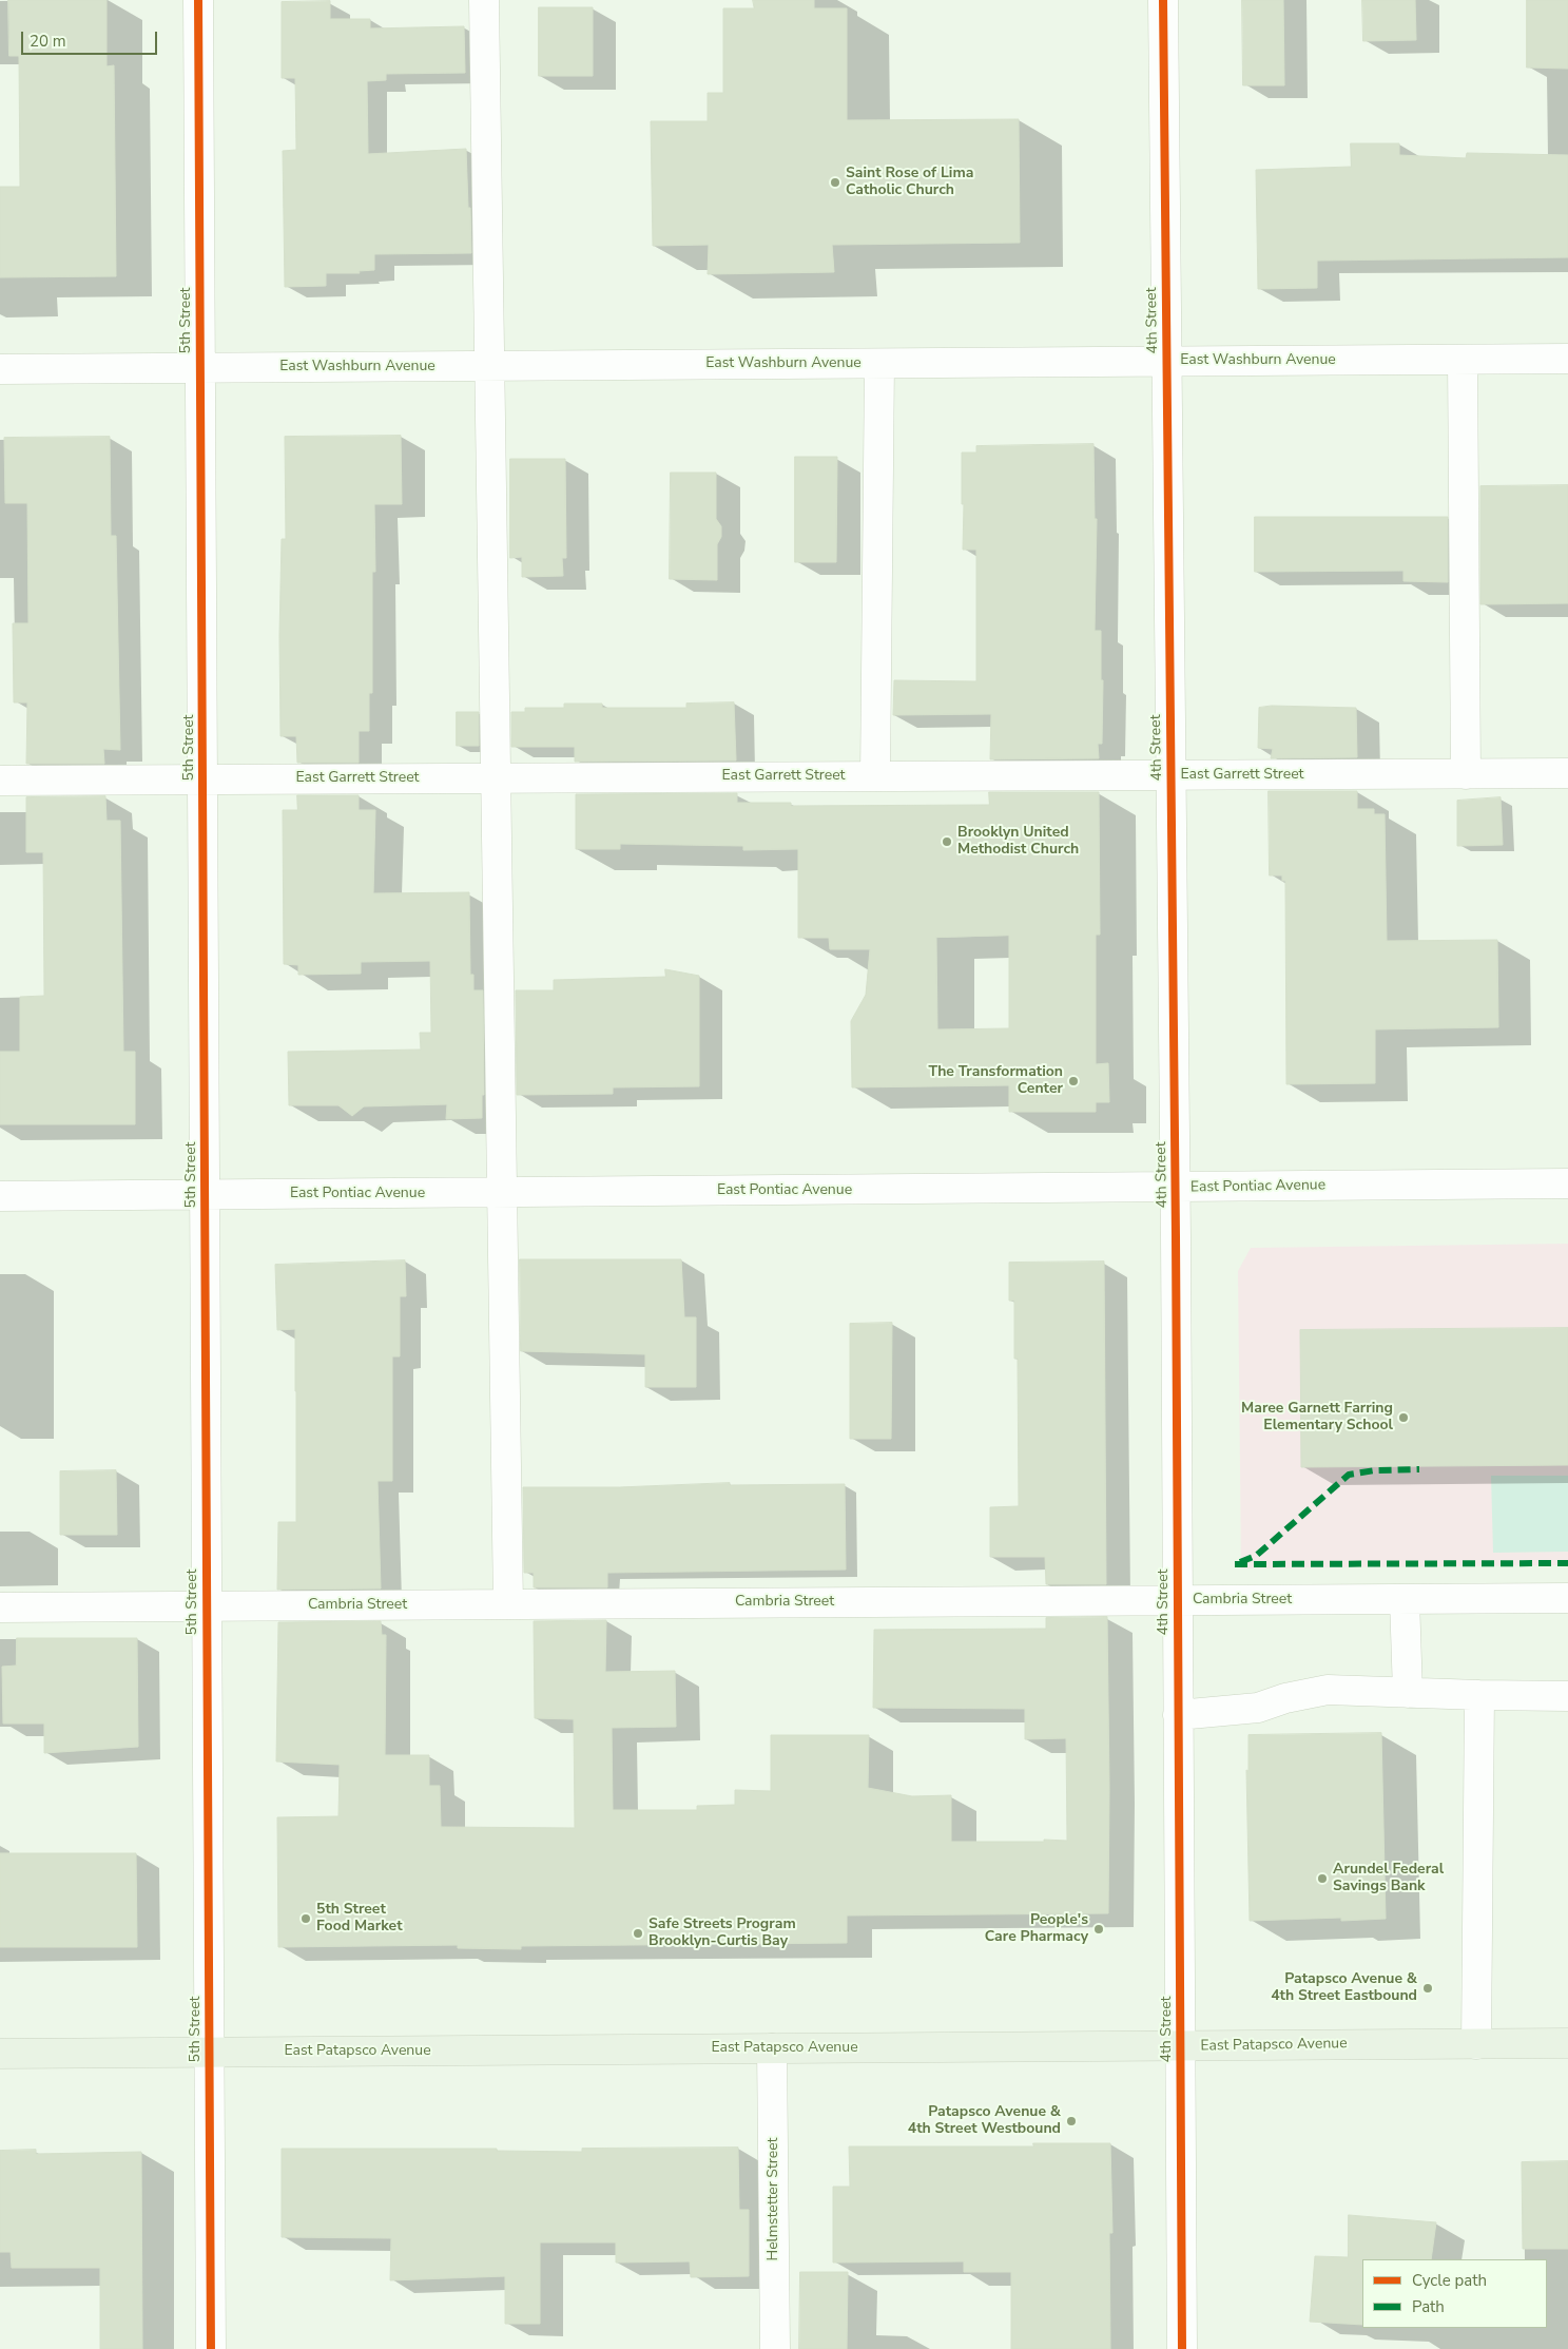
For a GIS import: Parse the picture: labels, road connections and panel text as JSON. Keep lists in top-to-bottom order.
{
  "streets": {
    "main road": ["East Patapsco Avenue"],
    "street": [
      "5th Street",
      "4th Street",
      "East Washburn Avenue",
      "East Garrett Street",
      "East Pontiac Avenue",
      "Cambria Street",
      "Helmstetter Street"
    ]
  },
  "crossings": [
    ["5th Street", "East Washburn Avenue"],
    ["5th Street", "East Garrett Street"],
    ["5th Street", "East Pontiac Avenue"],
    ["5th Street", "Cambria Street"],
    ["5th Street", "East Patapsco Avenue"],
    ["4th Street", "East Washburn Avenue"],
    ["4th Street", "East Garrett Street"],
    ["4th Street", "East Pontiac Avenue"],
    ["4th Street", "Cambria Street"],
    ["4th Street", "East Patapsco Avenue"],
    ["East Patapsco Avenue", "Helmstetter Street"]
  ],
  "places": [
    "Saint Rose of Lima Catholic Church",
    "Brooklyn United Methodist Church",
    "The Transformation Center",
    "Maree Garnett Farring Elementary School",
    "Arundel Federal Savings Bank",
    "5th Street Food Market",
    "People's Care Pharmacy",
    "Safe Streets Program Brooklyn-Curtis Bay",
    "Patapsco Avenue & 4th Street Eastbound",
    "Patapsco Avenue & 4th Street Westbound"
  ],
  "legend": ["Cycle path", "Path"],
  "scale_bar": "20 m"
}
